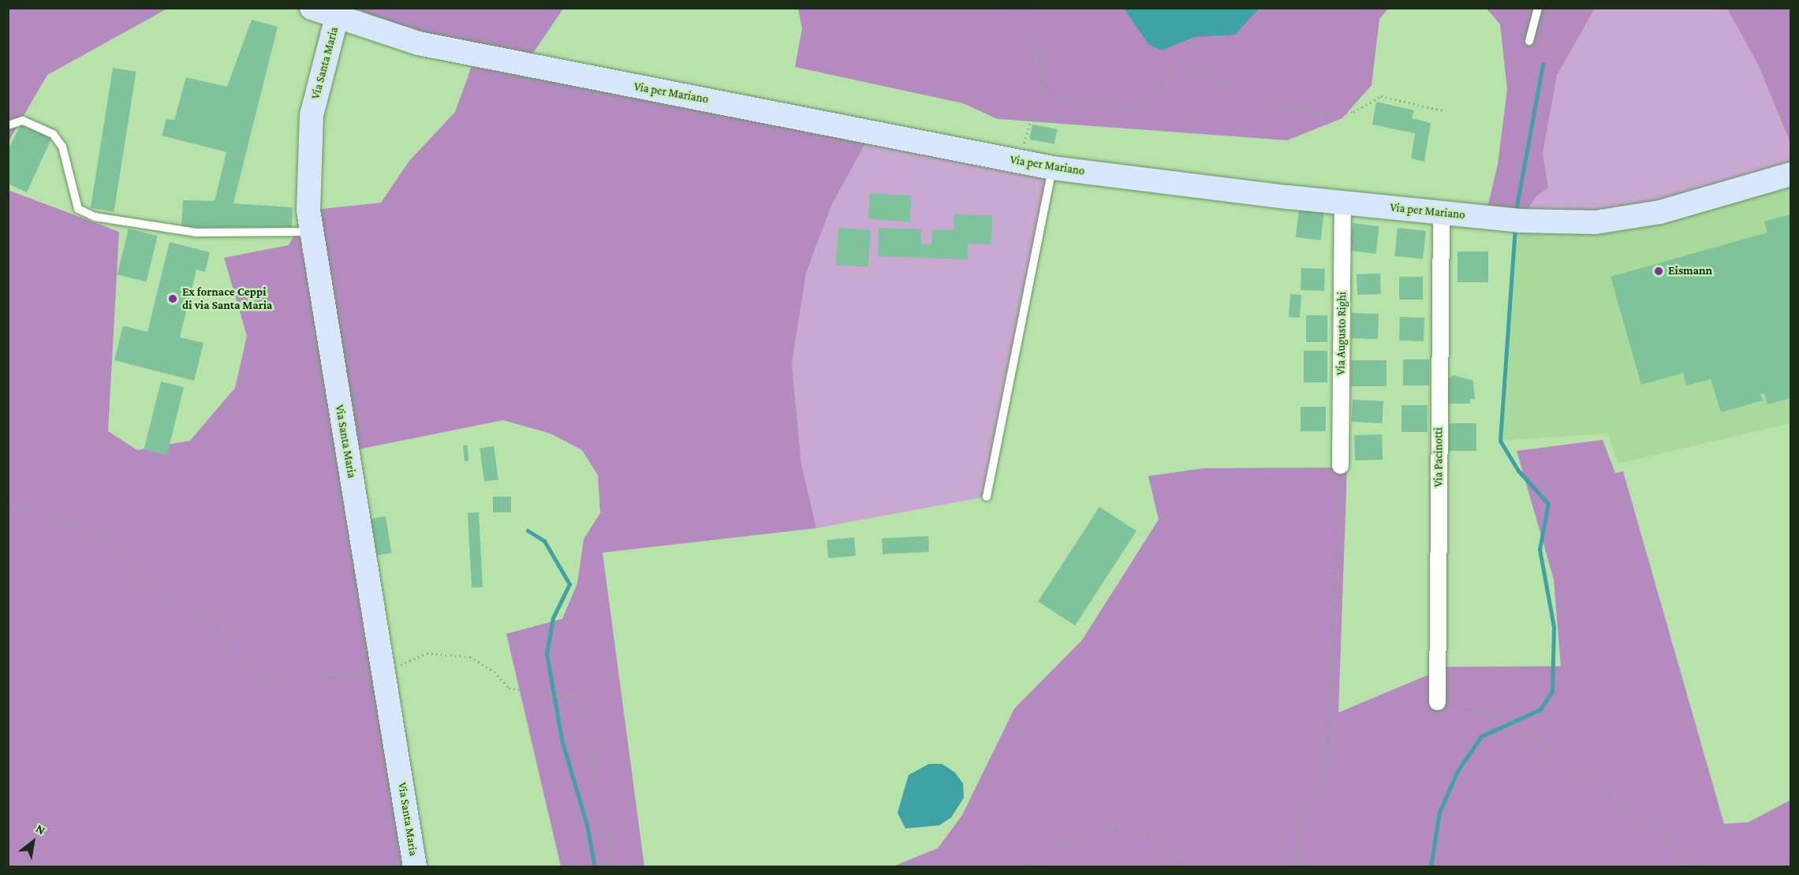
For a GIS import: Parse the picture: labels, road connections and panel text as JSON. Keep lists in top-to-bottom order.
{
  "streets": {
    "street": [
      "Via Santa Maria",
      "Via per Mariano",
      "Via Augusto Righi",
      "Via Pacinotti"
    ]
  },
  "crossings": [
    ["Via Santa Maria", "Via per Mariano"],
    ["Via per Mariano", "Via Augusto Righi"],
    ["Via per Mariano", "Via Pacinotti"]
  ],
  "places": ["Eismann", "Ex fornace Ceppi di via Santa Maria"],
  "north": "top right"
}
